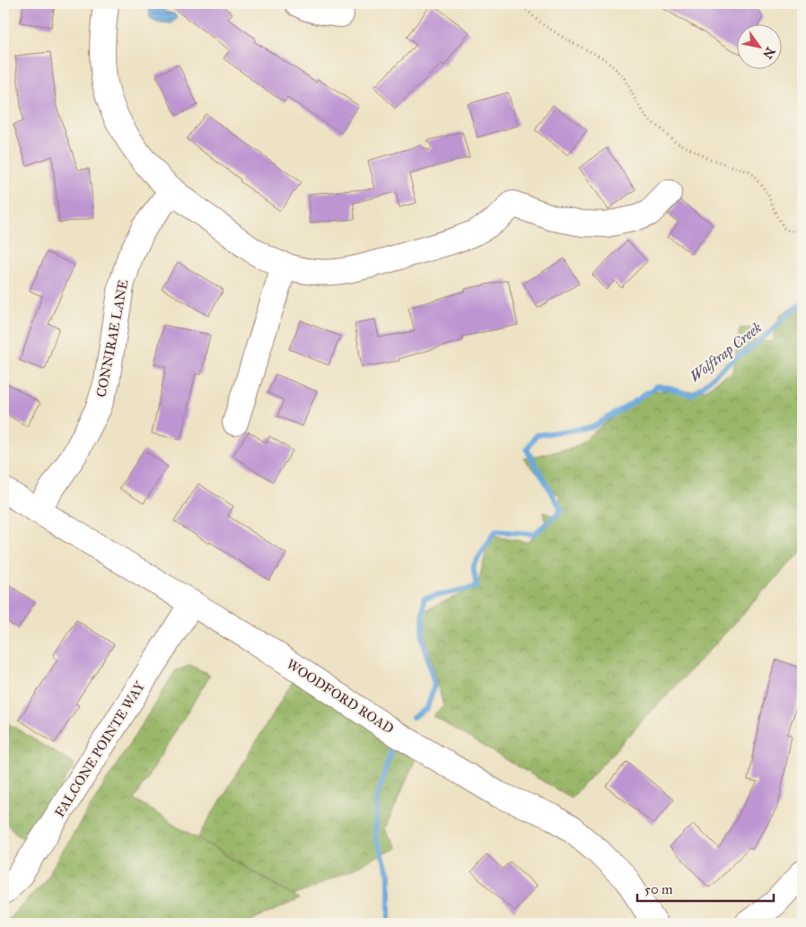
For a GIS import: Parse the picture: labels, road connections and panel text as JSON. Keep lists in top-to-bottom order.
{
  "streets": {
    "street": ["CONNIRAE LANE", "WOODFORD ROAD", "FALCONE POINTE WAY"]
  },
  "crossings": [
    ["CONNIRAE LANE", "WOODFORD ROAD"],
    ["WOODFORD ROAD", "FALCONE POINTE WAY"]
  ],
  "water": ["Wolftrap Creek"],
  "scale_bar": "50 m",
  "north": "bottom right"
}
